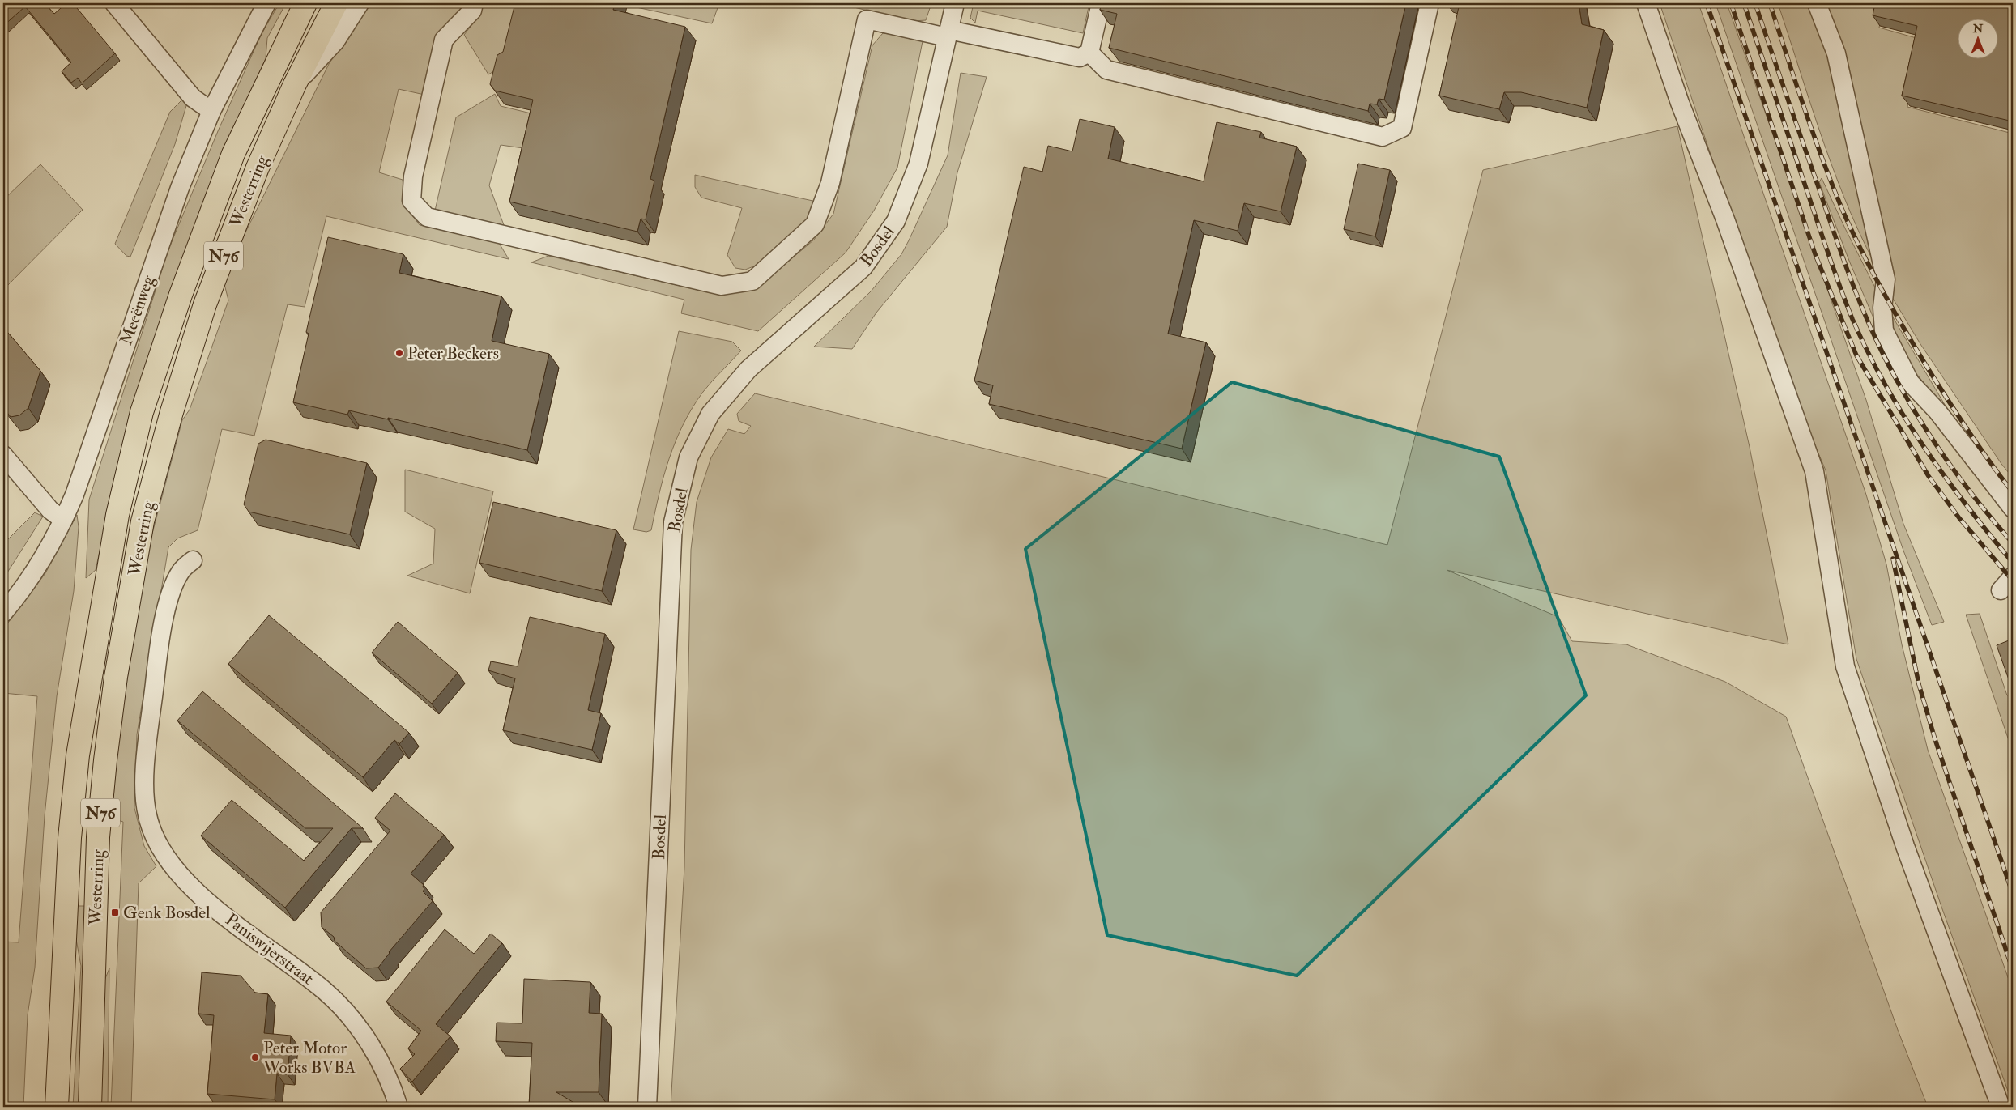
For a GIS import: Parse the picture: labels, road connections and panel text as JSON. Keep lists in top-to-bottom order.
{
  "streets": {
    "highway": ["Westerring", "N76"],
    "street": ["Bosdel", "Meeënweg", "Paniswijerstraat"]
  },
  "places": {
    "other": ["Peter Beckers", "Peter Motor Works BVBA"],
    "transit": ["Genk Bosdel"]
  },
  "north": "top"
}
